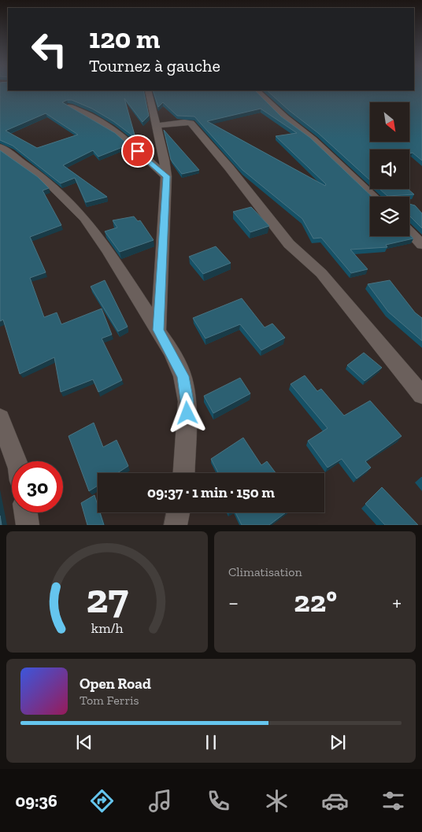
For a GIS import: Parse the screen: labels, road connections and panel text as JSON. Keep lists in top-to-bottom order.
{
  "north": "bottom right",
  "page": {
    "turn": ["120 m", "Tournez à gauche"],
    "limit": "30",
    "trip": "09:37 · 1 min · 150 m",
    "tile": "Climatisation",
    "heat": ["−", "22°", "+"],
    "song": ["Open Road", "Tom Ferris"],
    "tabs": "09:36",
    "gauge": ["27", "km/h"]
  }
}
